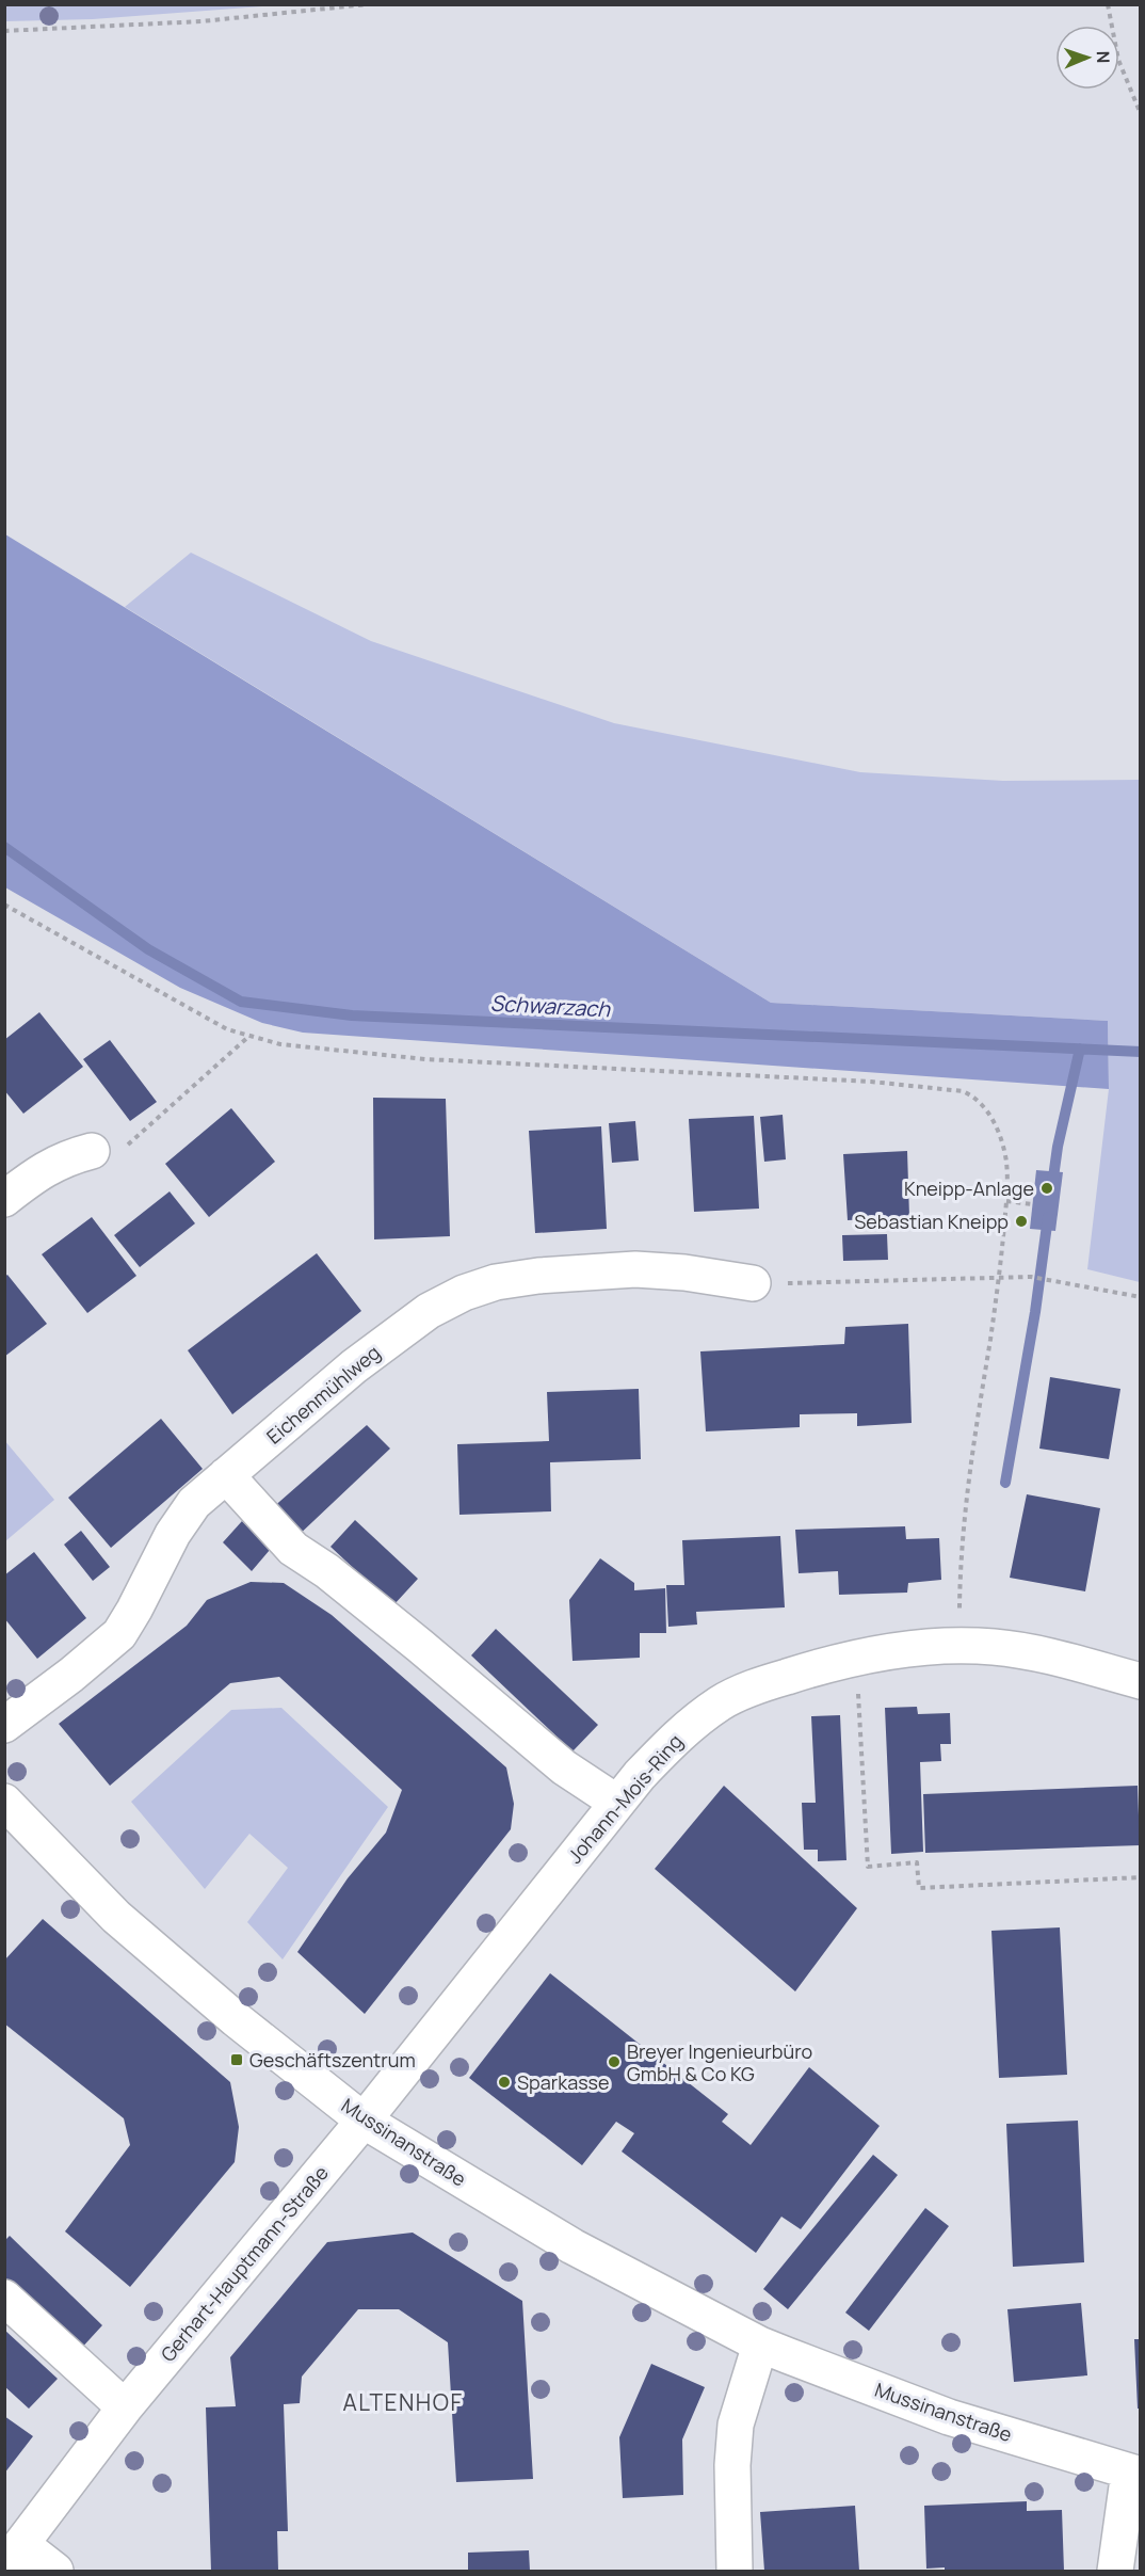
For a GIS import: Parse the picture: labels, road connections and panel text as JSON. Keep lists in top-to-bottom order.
{
  "streets": {
    "street": [
      "Eichenmühlweg",
      "Johann-Mois-Ring",
      "Mussinanstraße",
      "Gerhart-Hauptmann-Straße"
    ]
  },
  "crossings": [
    ["Johann-Mois-Ring", "Mussinanstraße"],
    ["Johann-Mois-Ring", "Gerhart-Hauptmann-Straße"],
    ["Mussinanstraße", "Gerhart-Hauptmann-Straße"]
  ],
  "districts": ["ALTENHOF"],
  "water": ["Schwarzach"],
  "places": {
    "other": [
      "Kneipp-Anlage",
      "Sebastian Kneipp",
      "Breyer Ingenieurbüro GmbH & Co KG",
      "Sparkasse"
    ],
    "transit": ["Geschäftszentrum"]
  },
  "north": "right"
}
